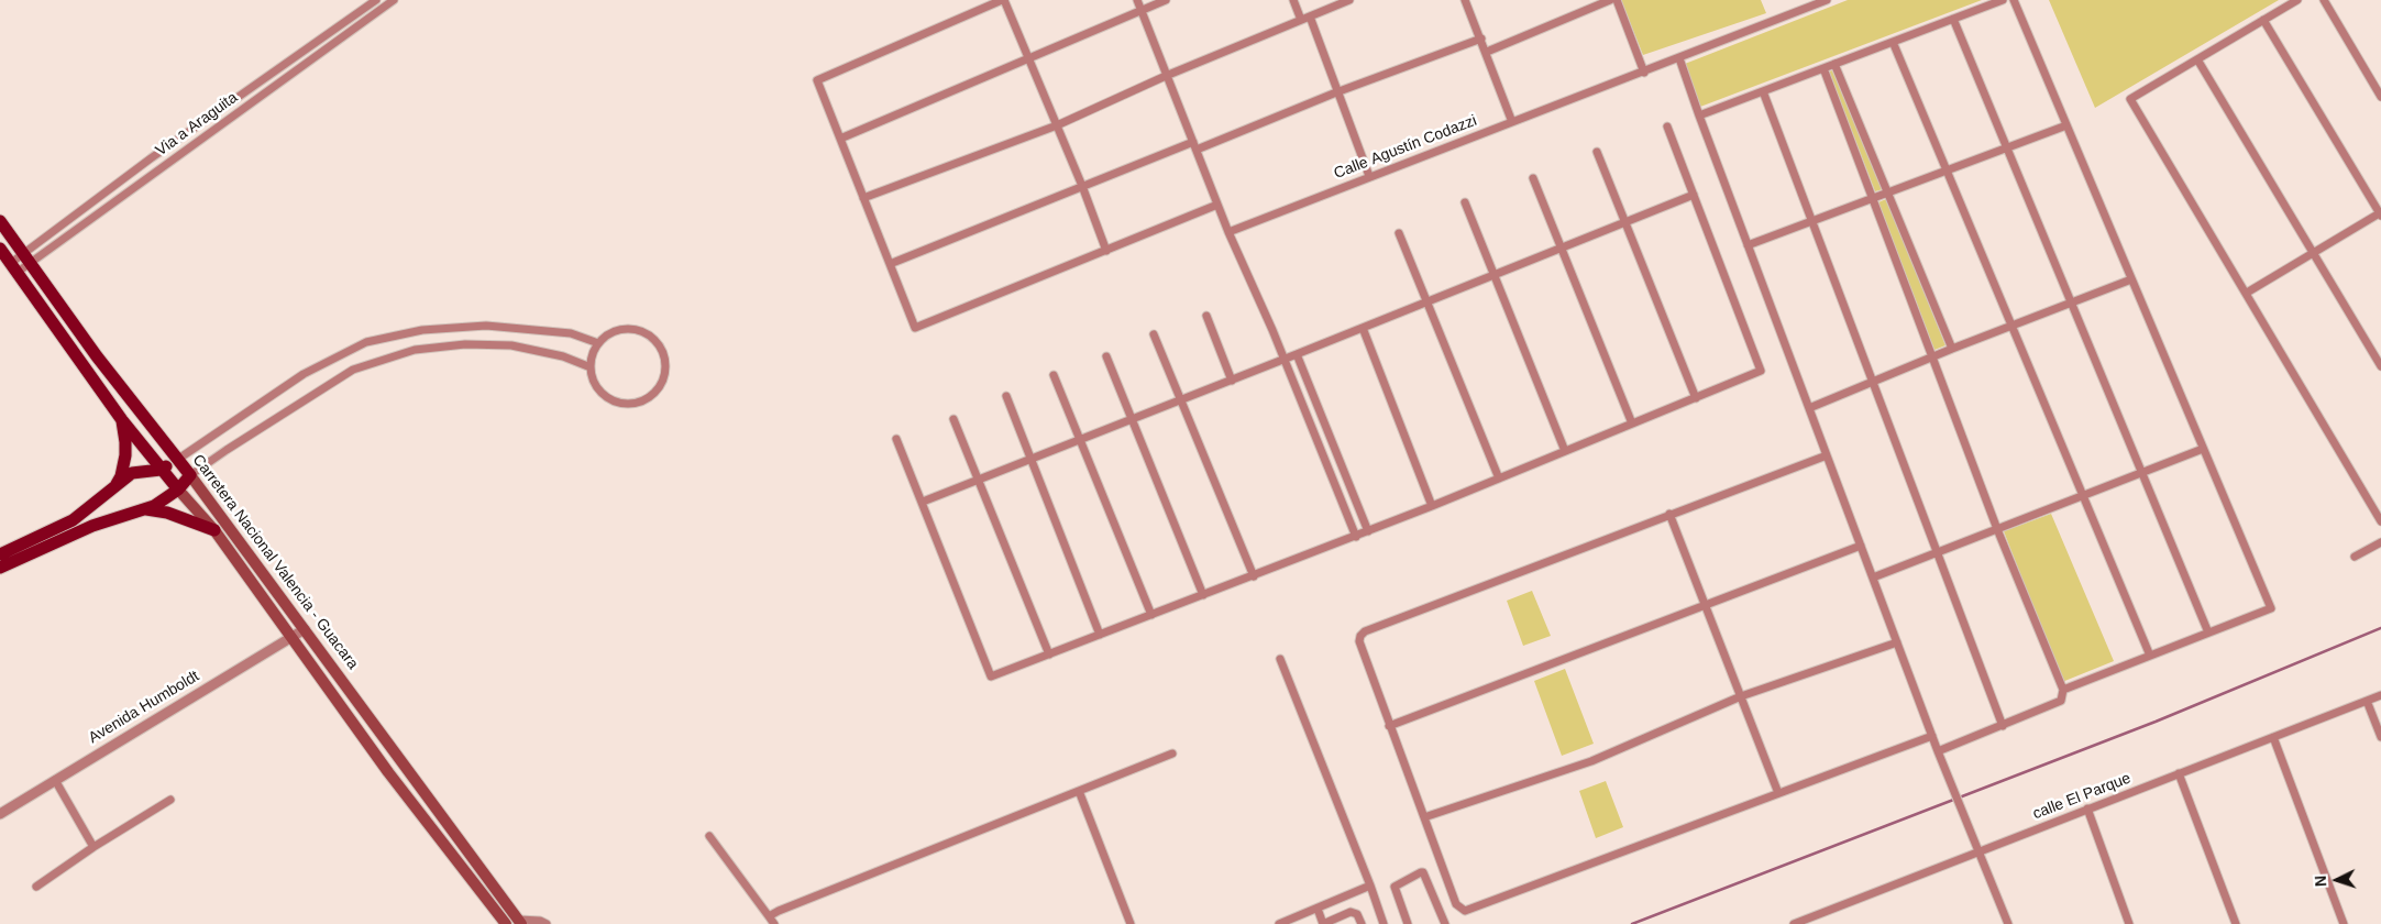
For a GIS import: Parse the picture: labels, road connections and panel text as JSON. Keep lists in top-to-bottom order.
{
  "streets": {
    "main road": ["Carretera Nacional Valencia - Guacara"],
    "street": [
      "Via a Araguita",
      "Calle Agustín Codazzi",
      "Avenida Humboldt",
      "calle El Parque"
    ]
  },
  "crossings": [
    ["Via a Araguita", "Carretera Nacional Valencia - Guacara"],
    ["Carretera Nacional Valencia - Guacara", "Avenida Humboldt"]
  ],
  "north": "left"
}
